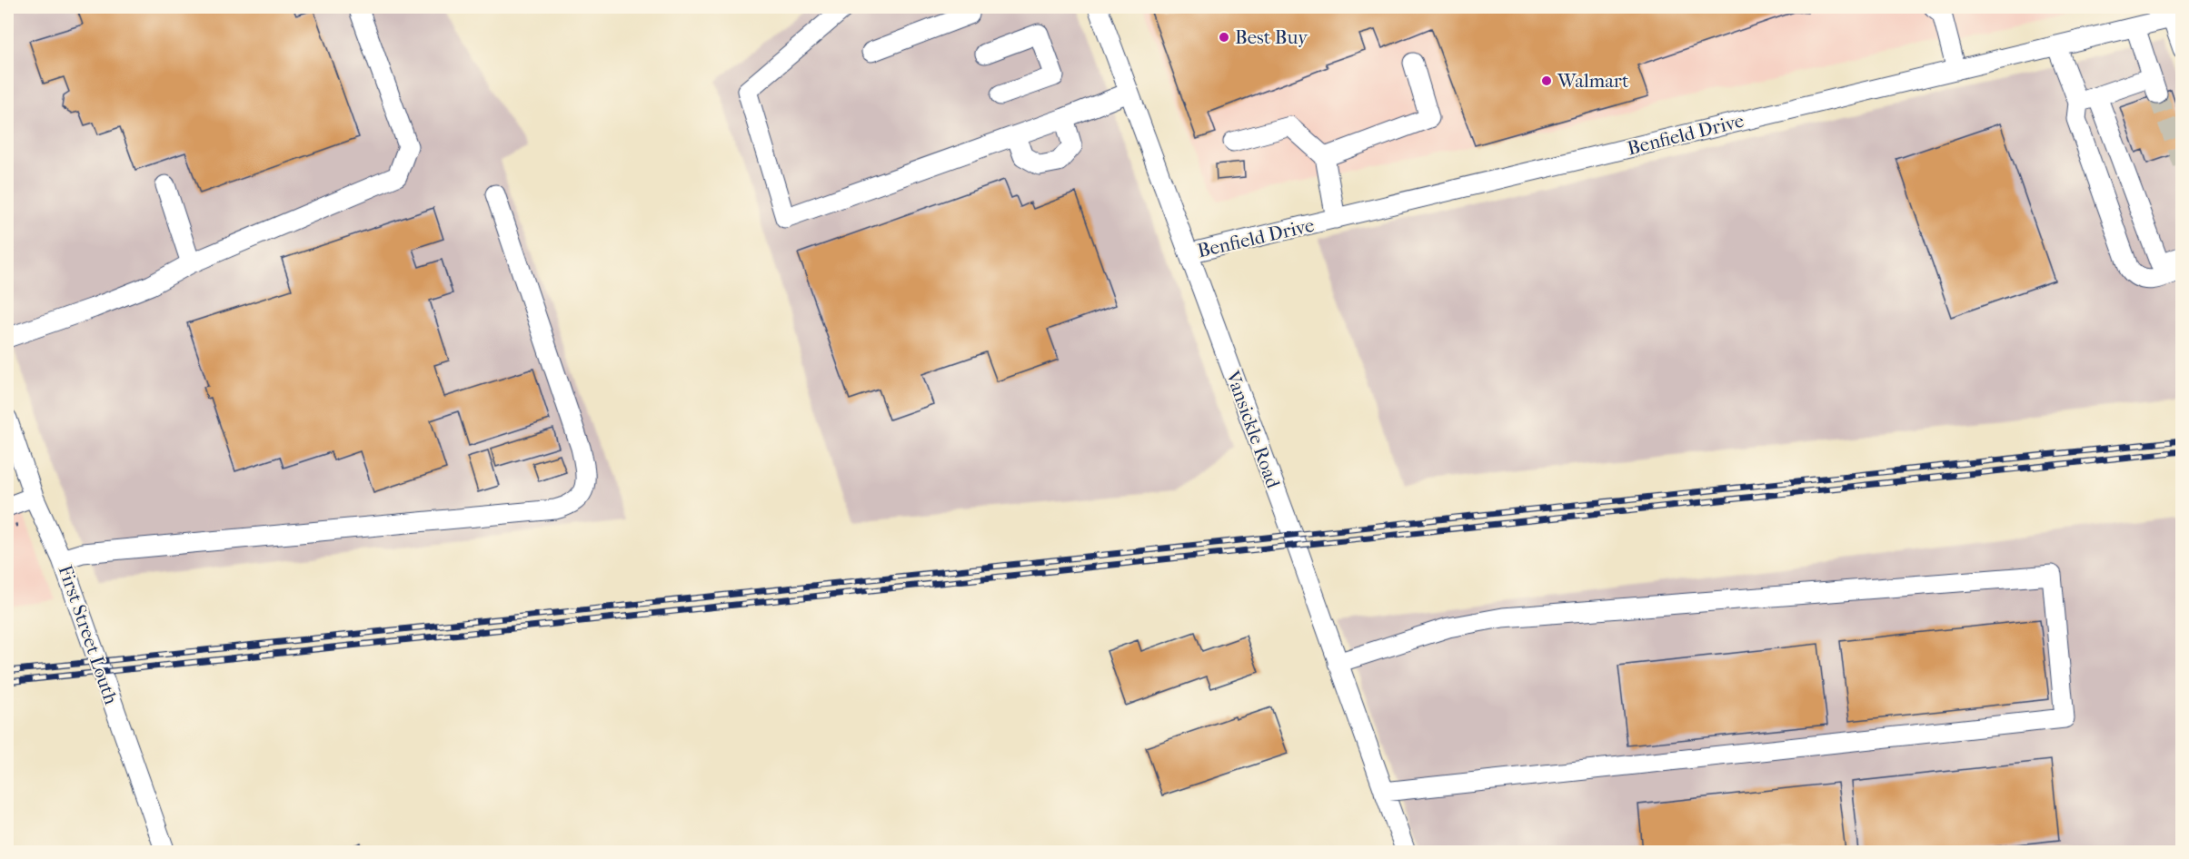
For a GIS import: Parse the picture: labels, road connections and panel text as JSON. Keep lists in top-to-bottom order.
{
  "streets": {
    "street": ["Benfield Drive", "Vansickle Road", "First Street Louth"]
  },
  "crossings": [
    ["Benfield Drive", "Vansickle Road"]
  ],
  "places": ["Best Buy", "Walmart"]
}
